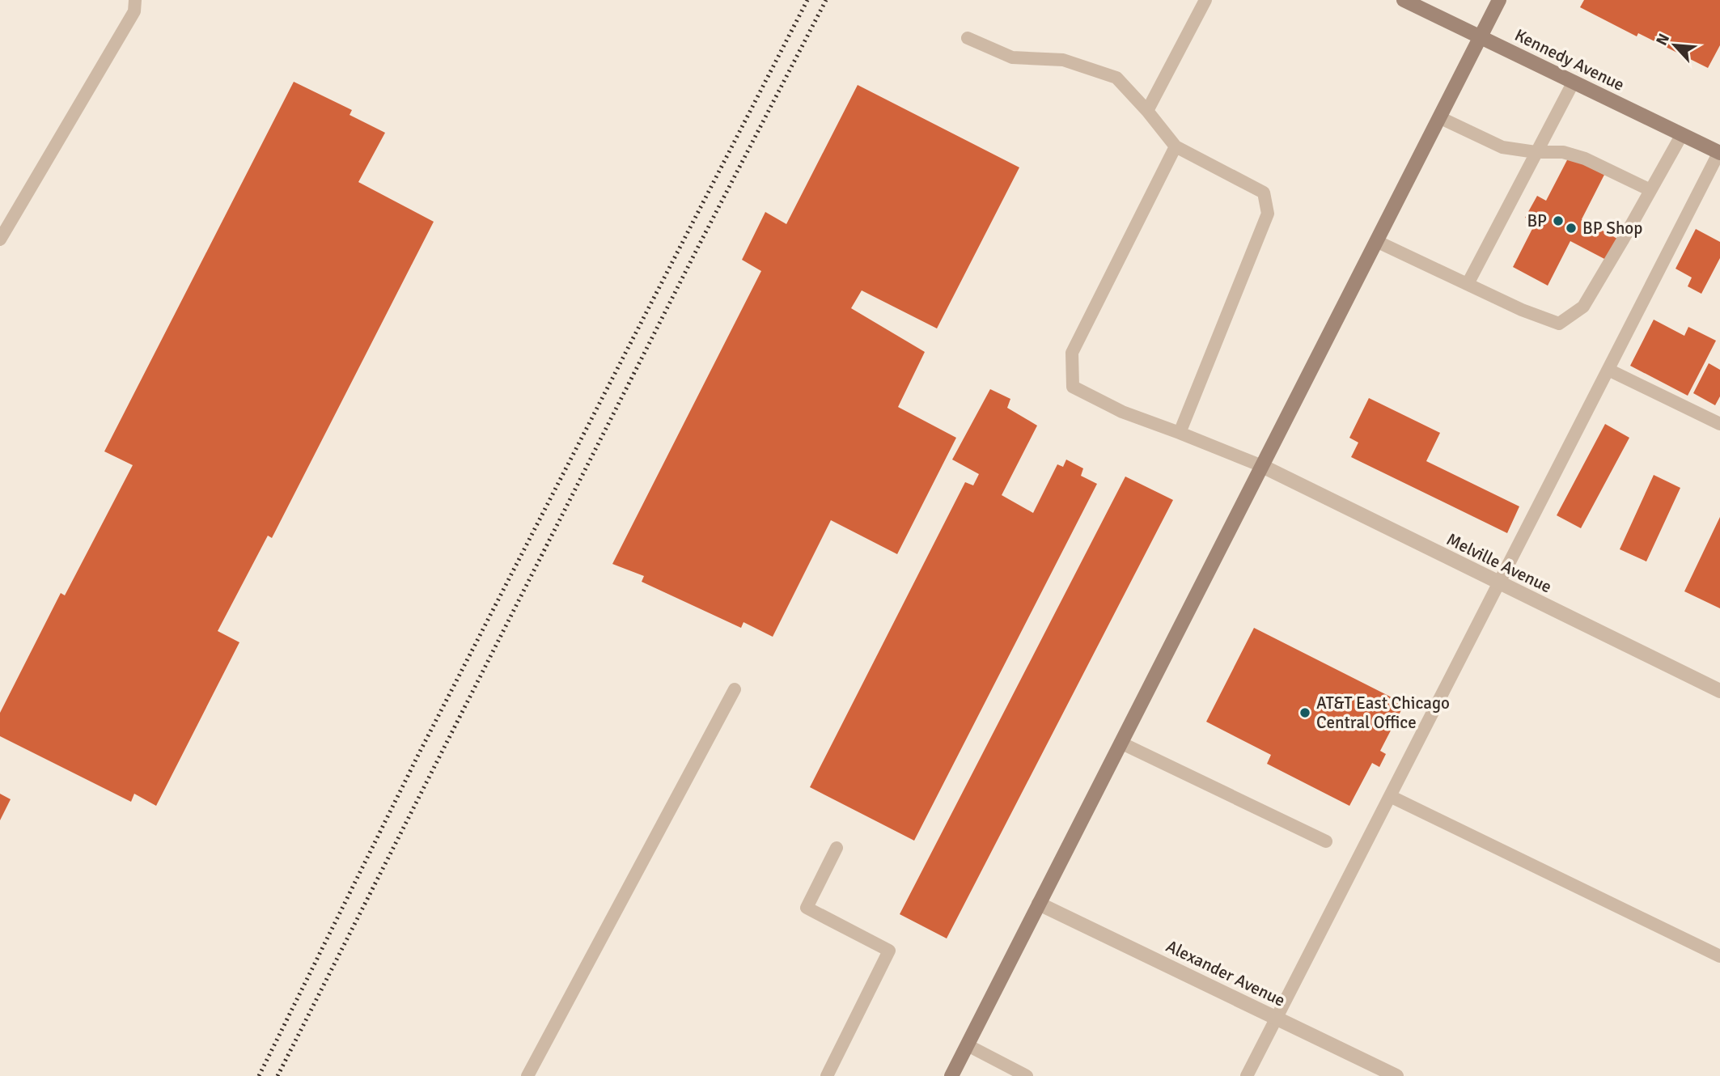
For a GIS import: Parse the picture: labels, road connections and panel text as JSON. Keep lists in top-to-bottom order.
{
  "streets": {
    "main road": ["Kennedy Avenue"],
    "street": ["Melville Avenue", "Alexander Avenue"]
  },
  "places": ["BP", "BP Shop", "AT&T East Chicago Central Office"],
  "north": "top left"
}
